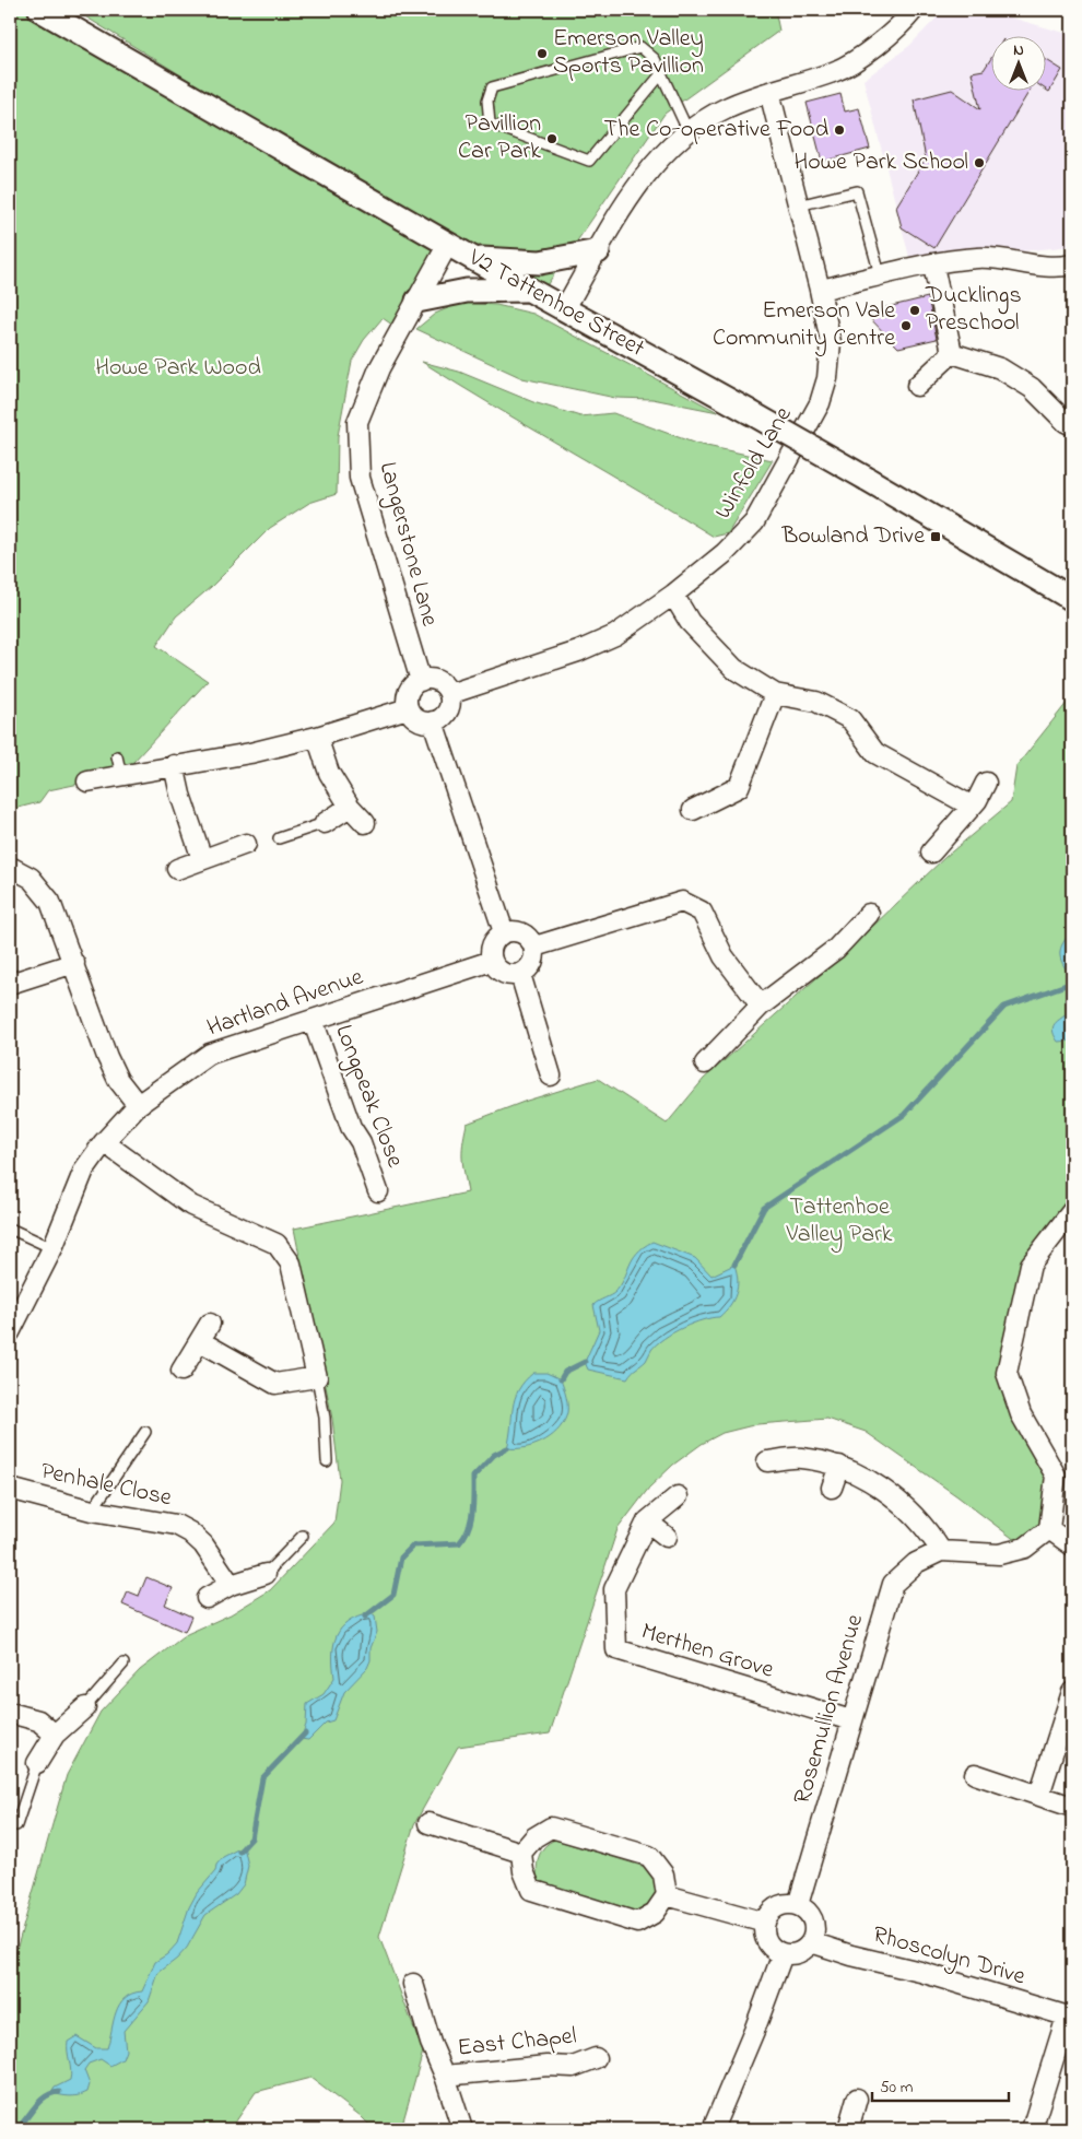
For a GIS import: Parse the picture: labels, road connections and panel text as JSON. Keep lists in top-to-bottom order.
{
  "streets": {
    "street": [
      "V2 Tattenhoe Street",
      "Winfold Lane",
      "Langerstone Lane",
      "Hartland Avenue",
      "Longpeak Close",
      "Penhale Close",
      "Merthen Grove",
      "Rosemullion Avenue",
      "Rhoscolyn Drive",
      "East Chapel"
    ]
  },
  "crossings": [
    ["V2 Tattenhoe Street", "Langerstone Lane"],
    ["Winfold Lane", "Langerstone Lane"],
    ["Hartland Avenue", "Longpeak Close"],
    ["Merthen Grove", "Rosemullion Avenue"],
    ["Rosemullion Avenue", "Rhoscolyn Drive"]
  ],
  "parks": ["Howe Park Wood", "Tattenhoe Valley Park"],
  "places": {
    "other": [
      "Emerson Valley Sports Pavillion",
      "The Co-operative Food",
      "Pavillion Car Park",
      "Howe Park School",
      "Ducklings Preschool",
      "Emerson Vale Community Centre"
    ],
    "transit": ["Bowland Drive"]
  },
  "scale_bar": "50 m",
  "north": "top"
}
